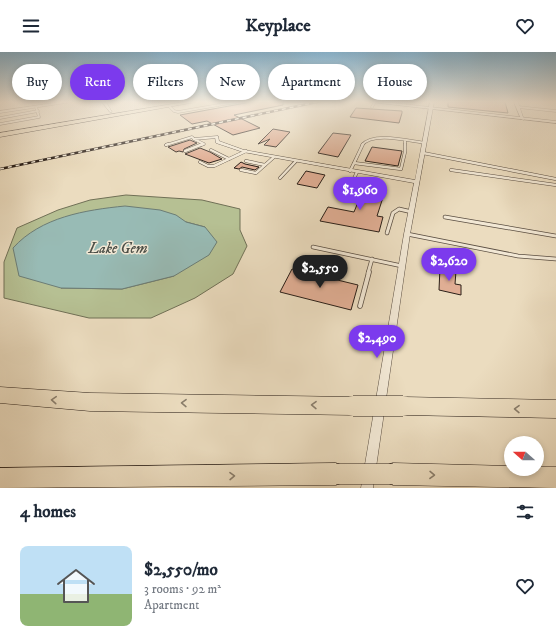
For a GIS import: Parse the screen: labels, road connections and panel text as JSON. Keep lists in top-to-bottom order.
{
  "water": ["Lake Gem"],
  "north": "left",
  "page": {
    "header": "Keyplace",
    "chip": [
      "Buy",
      "Rent",
      "Filters",
      "New",
      "Apartment",
      "House"
    ],
    "price": [
      "$1,960",
      "$2,620",
      "$2,550",
      "$2,490"
    ],
    "heading": "4 homes",
    "list": [
      {
        "name": "$2,550/mo",
        "note": "3 rooms · 92 m² · Apartment"
      }
    ]
  }
}
